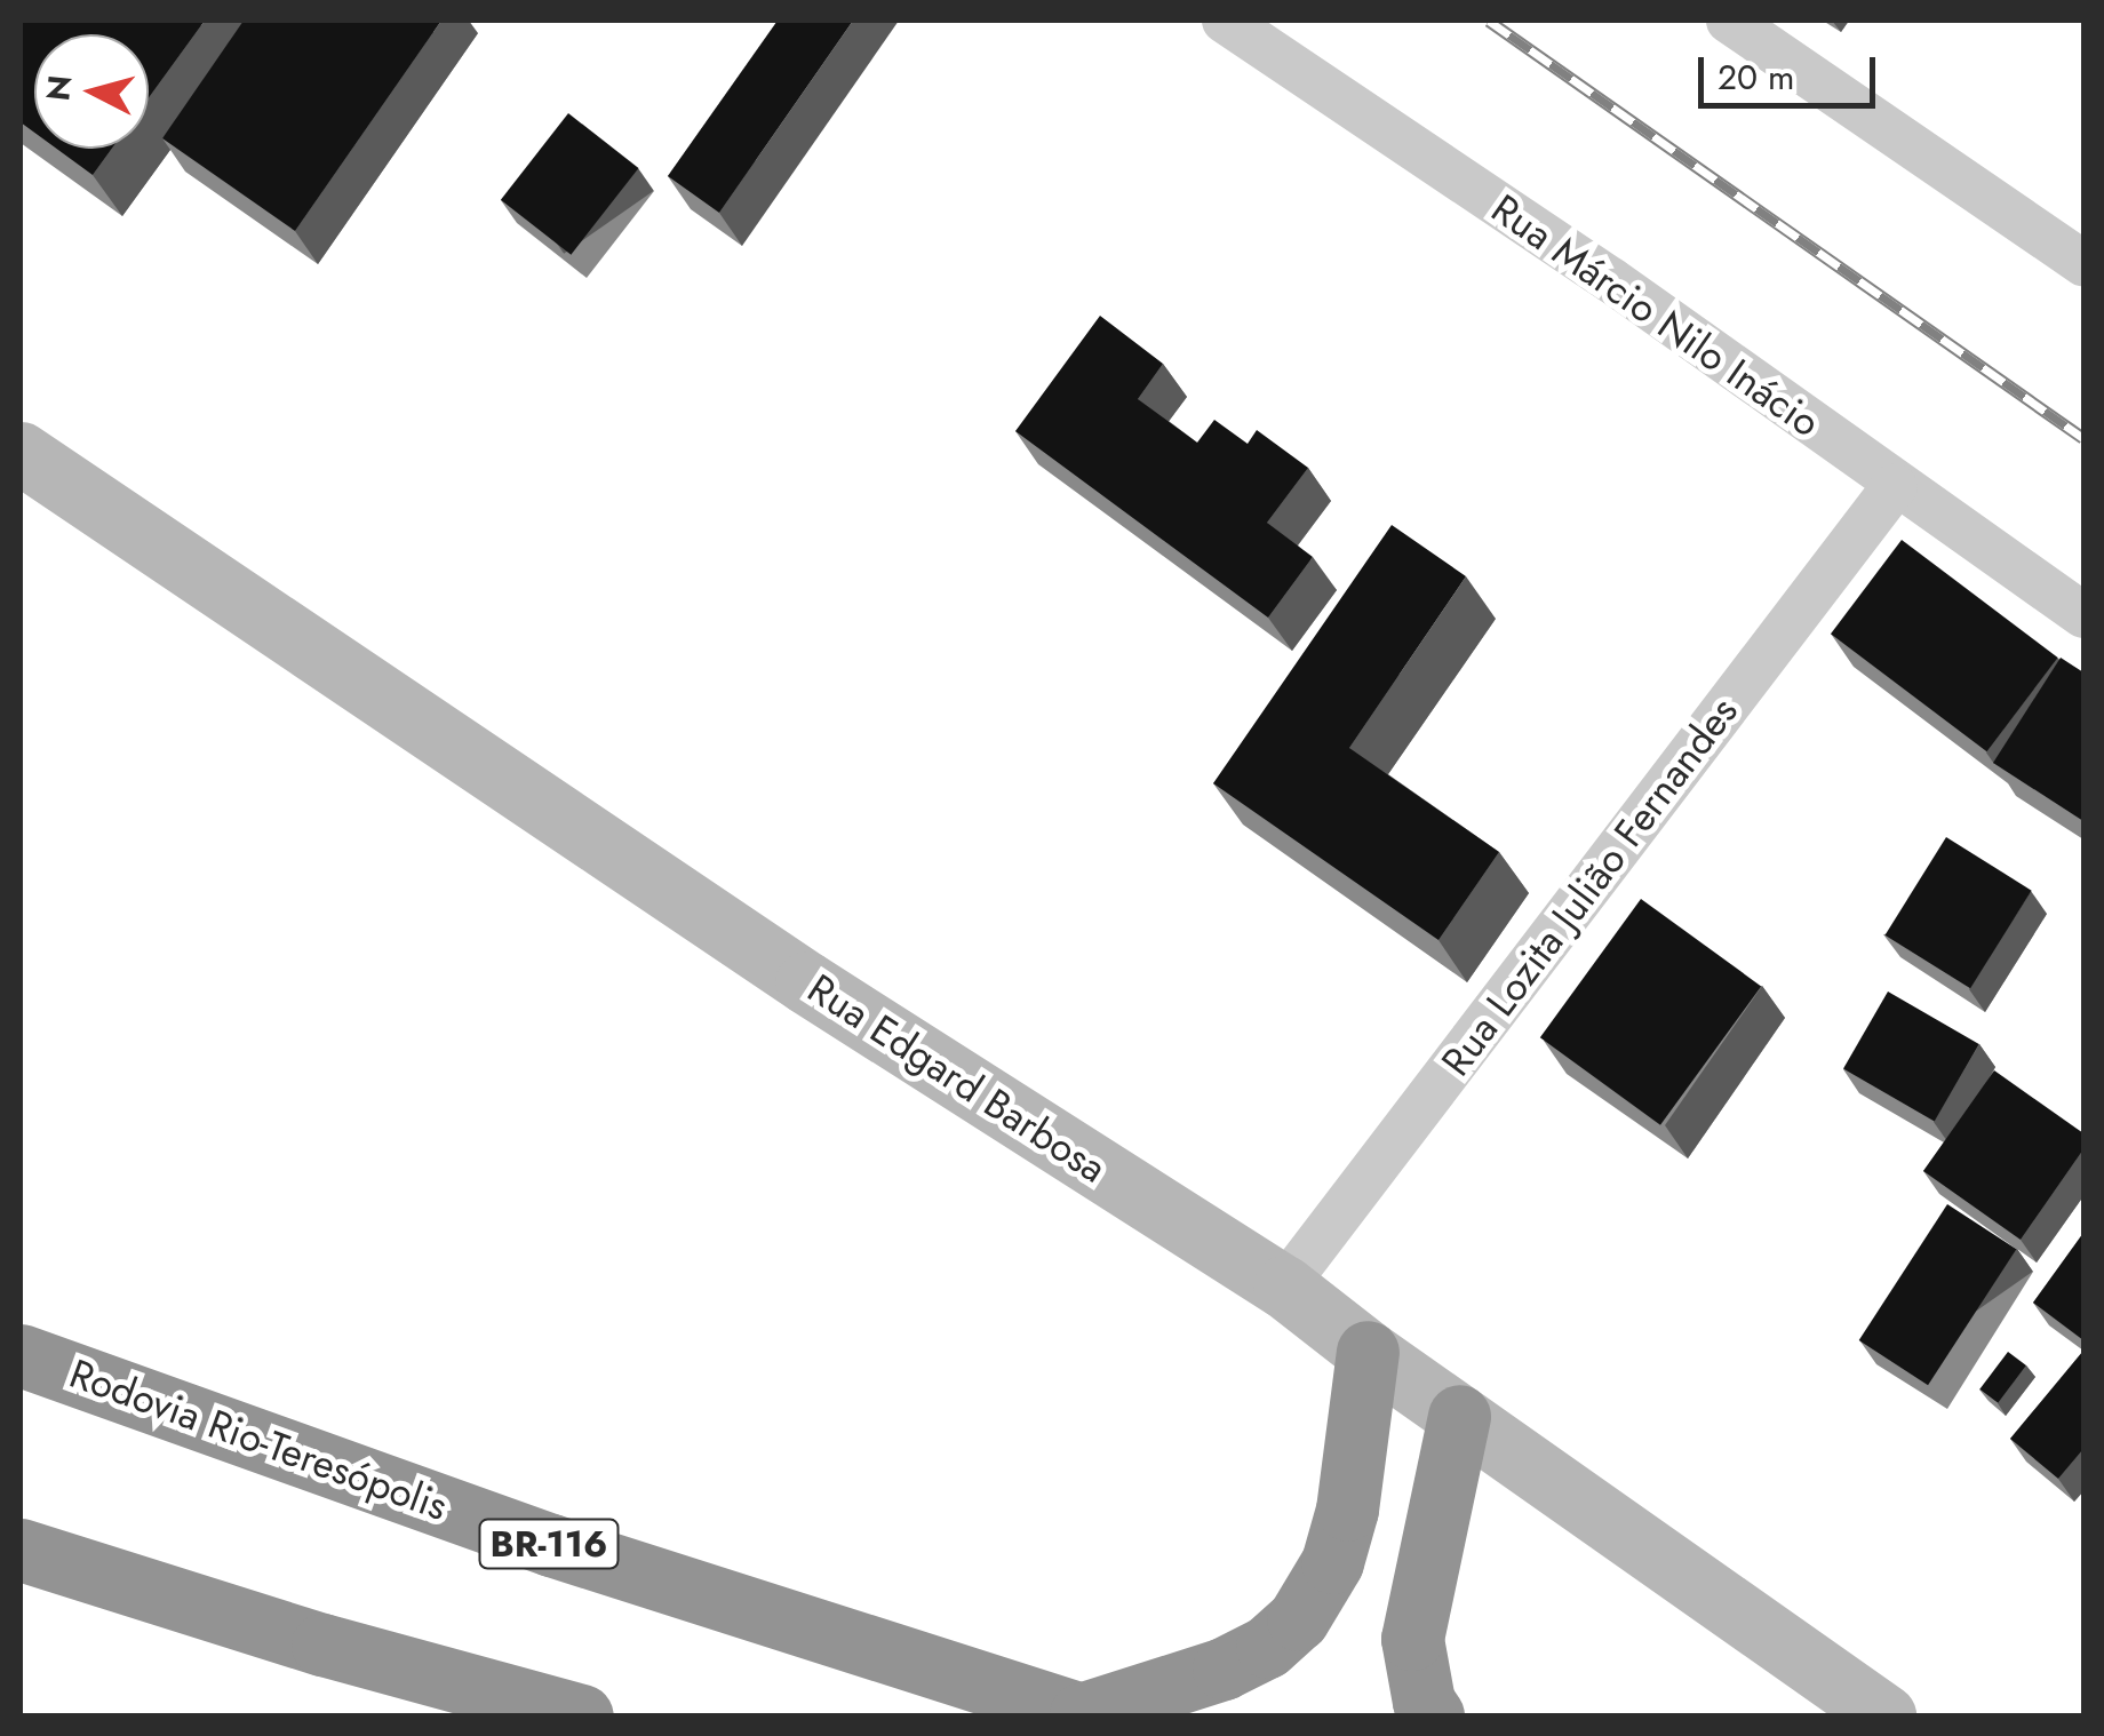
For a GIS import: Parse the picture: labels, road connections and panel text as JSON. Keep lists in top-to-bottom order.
{
  "streets": {
    "highway": ["Rodovia Rio-Teresópolis", "BR-116"],
    "street": ["Rua Márcio Nilo Inácio", "Rua Lozita Julião Fernandes", "Rua Edgard Barbosa"]
  },
  "crossings": [
    ["Rua Márcio Nilo Inácio", "Rua Lozita Julião Fernandes"],
    ["Rua Lozita Julião Fernandes", "Rua Edgard Barbosa"]
  ],
  "scale_bar": "20 m",
  "north": "left"
}
